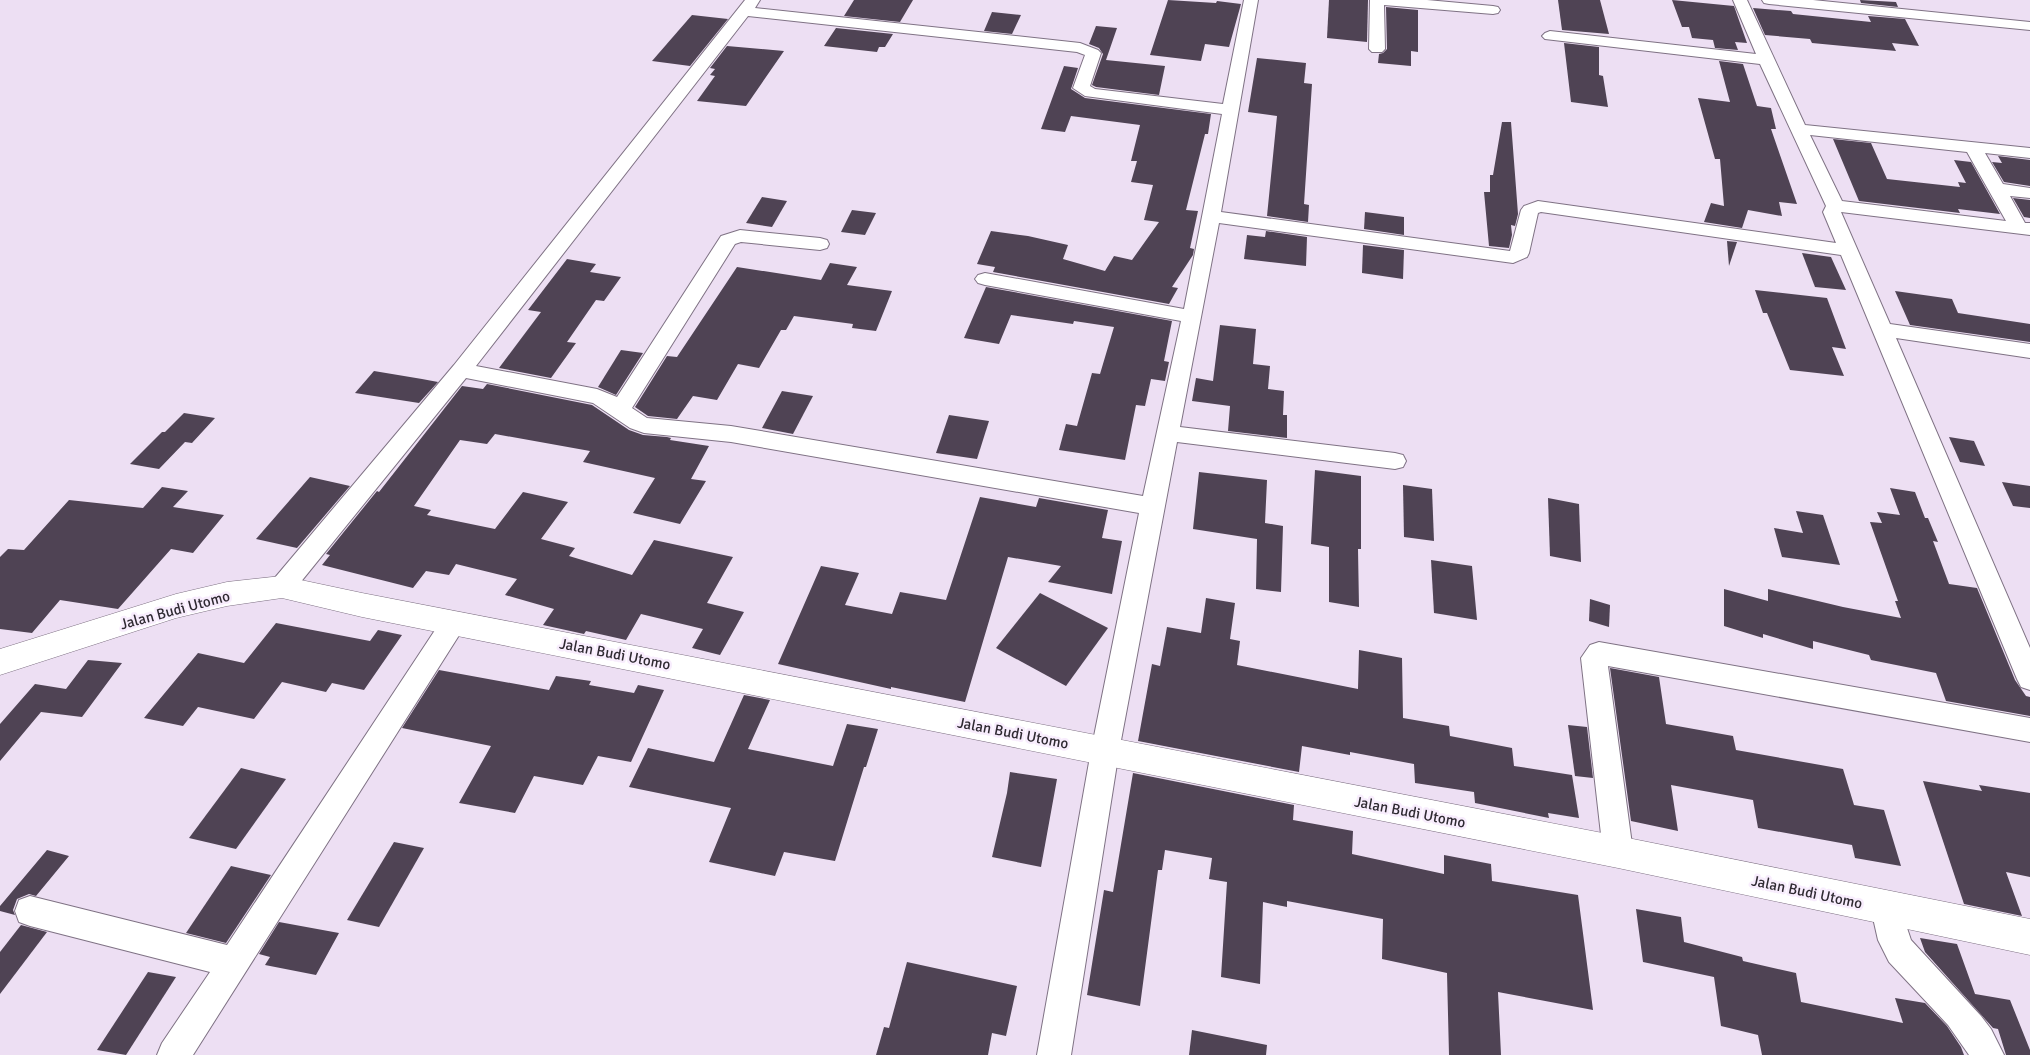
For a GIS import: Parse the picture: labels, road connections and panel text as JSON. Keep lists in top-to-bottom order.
{
  "streets": {
    "street": ["Jalan Budi Utomo"]
  }
}
